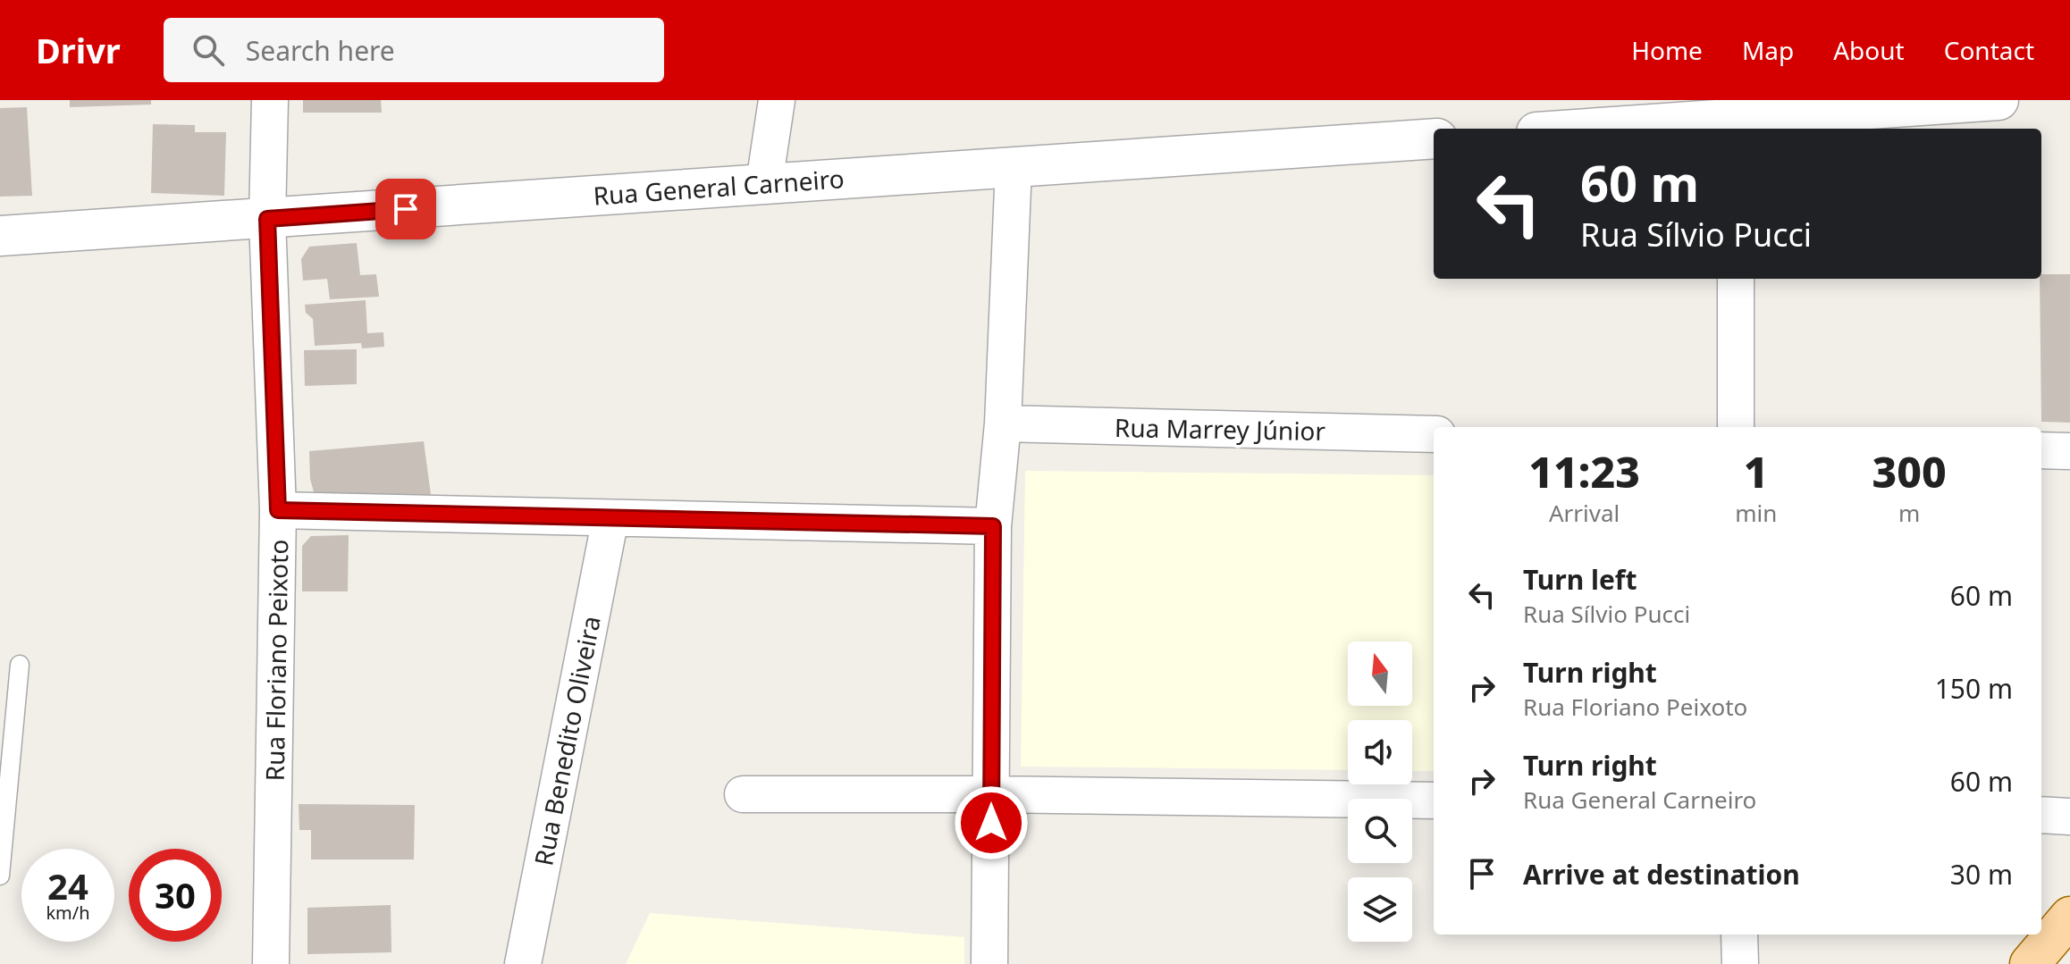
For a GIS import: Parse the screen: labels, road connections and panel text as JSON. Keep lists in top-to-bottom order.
{
  "streets": {
    "street": [
      "Rua General Carneiro",
      "Rua Marrey Júnior",
      "Rua Floriano Peixoto",
      "Rua Benedito Oliveira"
    ]
  },
  "crossings": [
    ["Rua General Carneiro", "Rua Floriano Peixoto"]
  ],
  "north": "top",
  "page": {
    "header": "Drivr",
    "search": "Search here",
    "nav": [
      "Home",
      "Map",
      "About",
      "Contact"
    ],
    "turn": ["60 m", "Rua Sílvio Pucci"],
    "eta": [
      "11:23",
      "Arrival",
      "1",
      "min",
      "300",
      "m"
    ],
    "list": [
      {
        "name": "Turn left",
        "note": "Rua Sílvio Pucci",
        "value": "60 m"
      },
      {
        "name": "Turn right",
        "note": "Rua Floriano Peixoto",
        "value": "150 m"
      },
      {
        "name": "Turn right",
        "note": "Rua General Carneiro",
        "value": "60 m"
      },
      {
        "name": "Arrive at destination",
        "value": "30 m"
      }
    ],
    "speed": "24 km/h",
    "limit": "30"
  }
}
